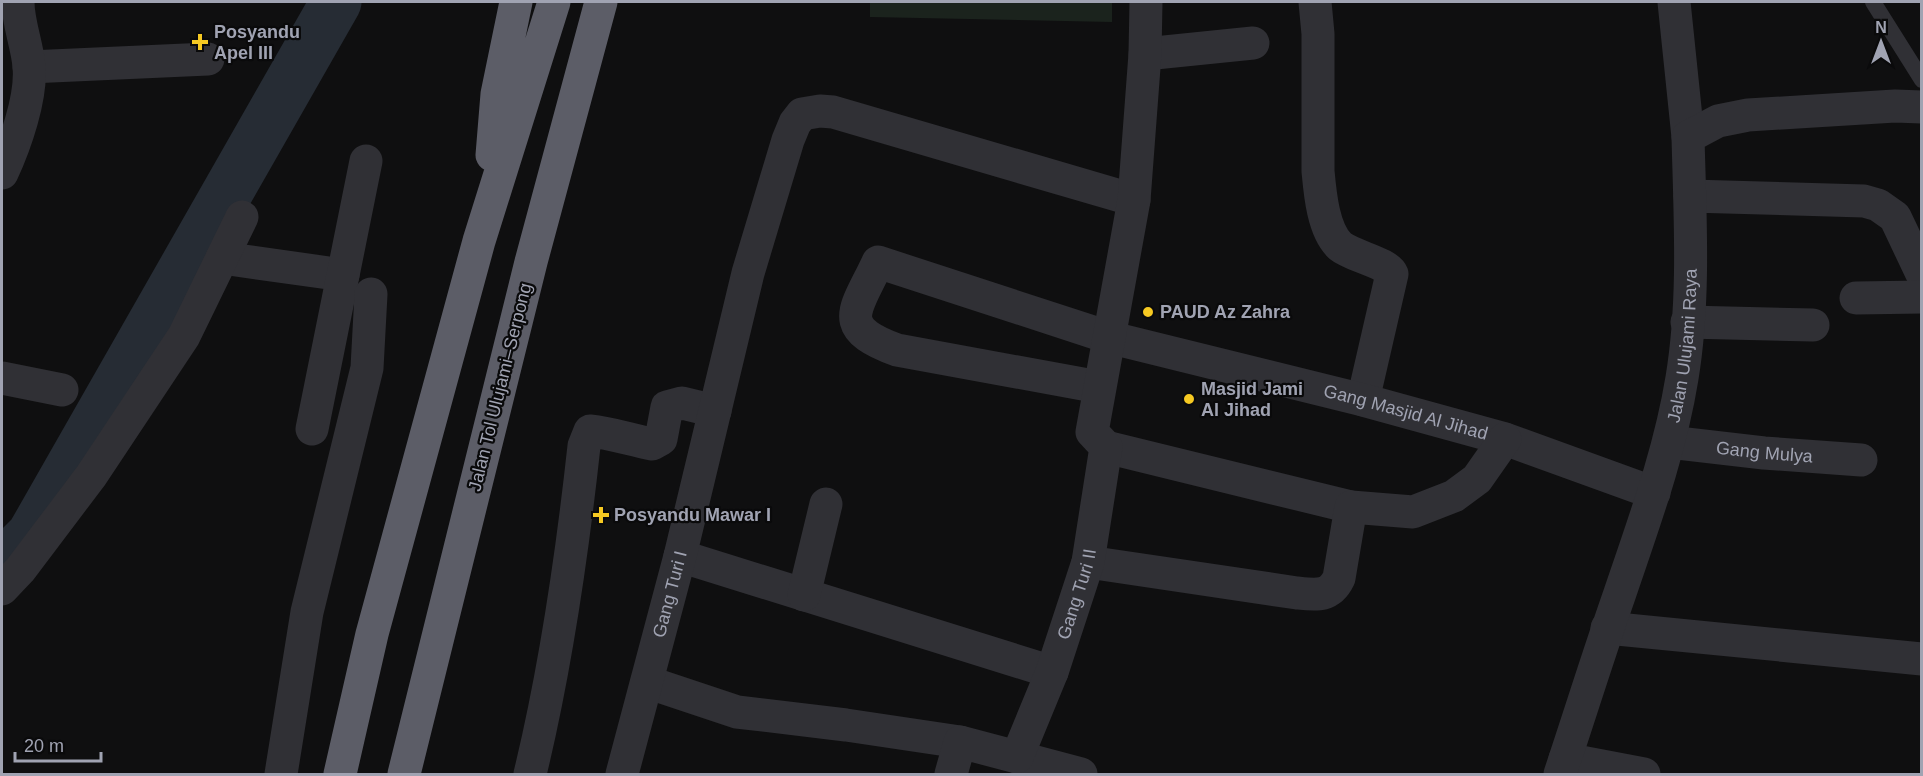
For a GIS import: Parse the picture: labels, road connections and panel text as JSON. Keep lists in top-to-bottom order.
{
  "streets": {
    "highway": ["Jalan Tol Ulujami–Serpong"],
    "street": [
      "Jalan Ulujami Raya",
      "Gang Masjid Al Jihad",
      "Gang Mulya",
      "Gang Turi I",
      "Gang Turi II"
    ]
  },
  "crossings": [
    ["Jalan Ulujami Raya", "Gang Masjid Al Jihad"],
    ["Jalan Ulujami Raya", "Gang Mulya"]
  ],
  "places": {
    "health": ["Posyandu Apel III", "Posyandu Mawar I"],
    "other": ["PAUD Az Zahra", "Masjid Jami Al Jihad"]
  },
  "scale_bar": "20 m",
  "north": "top"
}
